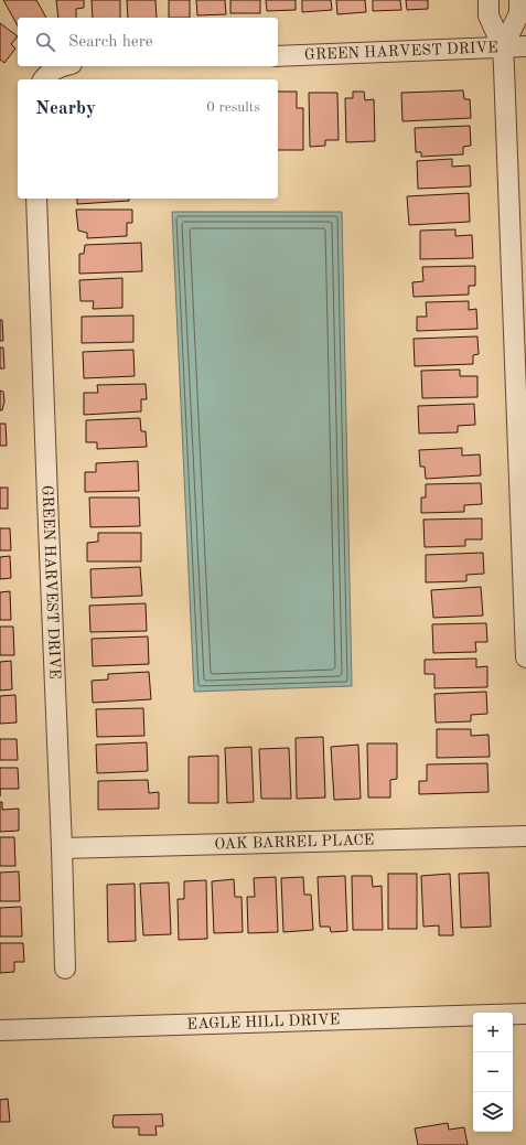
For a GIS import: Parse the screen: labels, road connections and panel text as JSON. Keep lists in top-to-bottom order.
{
  "streets": {
    "street": ["GREEN HARVEST DRIVE", "OAK BARREL PLACE", "EAGLE HILL DRIVE"]
  },
  "crossings": [
    ["GREEN HARVEST DRIVE", "OAK BARREL PLACE"]
  ],
  "page": {
    "search": "Search here",
    "heading": ["Nearby", "0 results"],
    "map_buttons": ["+", "−"]
  }
}
